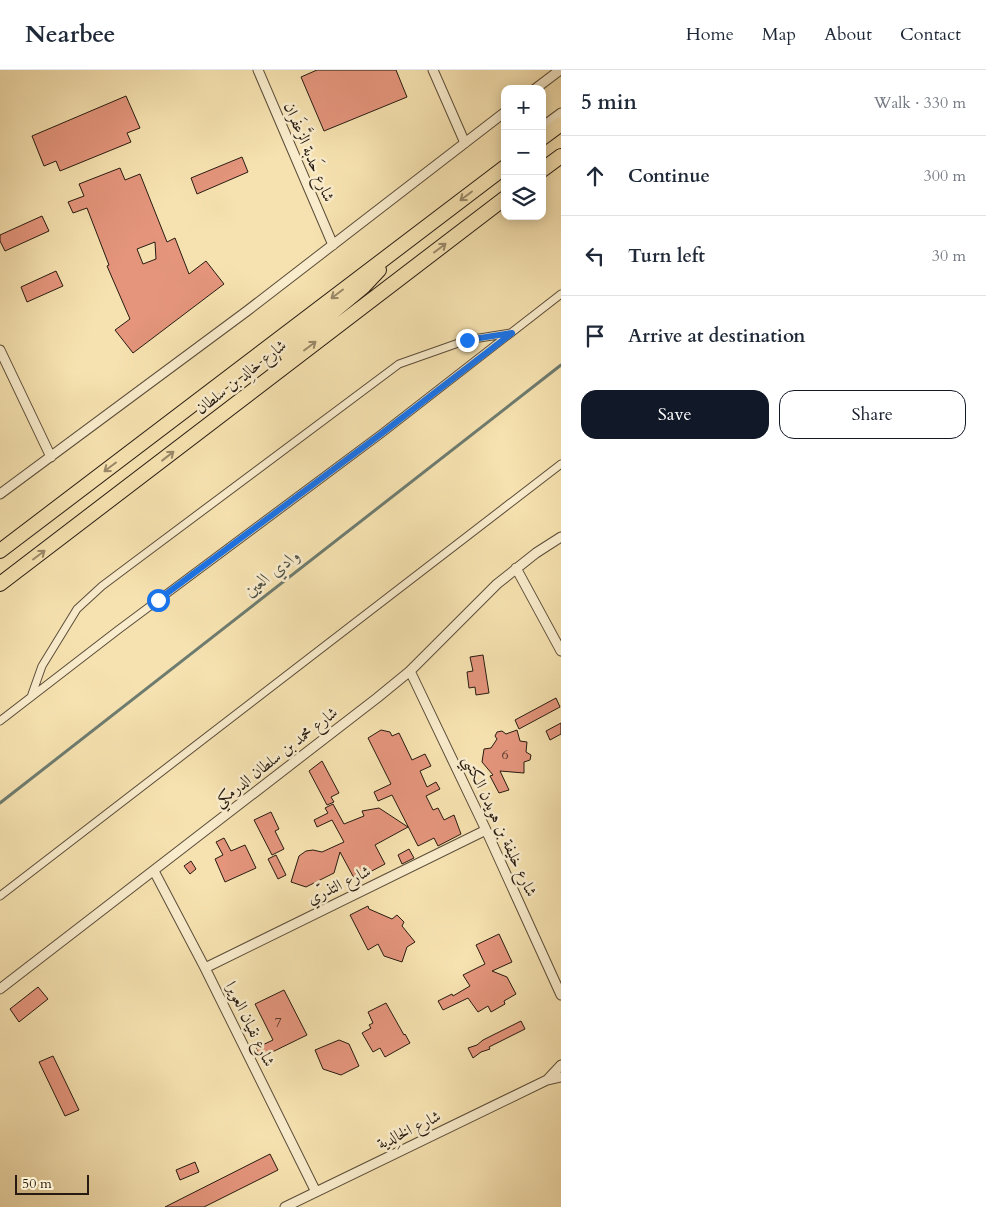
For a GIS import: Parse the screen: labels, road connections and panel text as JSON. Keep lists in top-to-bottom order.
{
  "streets": {
    "main road": ["شارع خالِد بن سلطان"],
    "street": [
      "شارع حَدبة الزَّعفَران",
      "شارع محمد بن سلطان الدرمكي",
      "شارع خليفة بن هويدن الكتبي",
      "شارع التذرّي",
      "شارع نقيان العويرا",
      "شارع الخالِدية"
    ]
  },
  "crossings": [
    ["شارع محمد بن سلطان الدرمكي", "شارع خليفة بن هويدن الكتبي"],
    ["شارع محمد بن سلطان الدرمكي", "شارع نقيان العويرا"],
    ["شارع خليفة بن هويدن الكتبي", "شارع التذرّي"],
    ["شارع التذرّي", "شارع نقيان العويرا"],
    ["شارع نقيان العويرا", "شارع الخالِدية"]
  ],
  "water": ["وادي العين"],
  "house_numbers": ["6", "7"],
  "scale_bar": "50 m",
  "page": {
    "header": "Nearbee",
    "nav": [
      "Home",
      "Map",
      "About",
      "Contact"
    ],
    "heading": ["5 min", "Walk · 330 m"],
    "map_buttons": ["+", "−"],
    "list": [
      ["Continue", "300 m"],
      ["Turn left", "30 m"],
      "Arrive at destination"
    ],
    "buttons": ["Save", "Share"],
    "scale": "50 m"
  }
}
